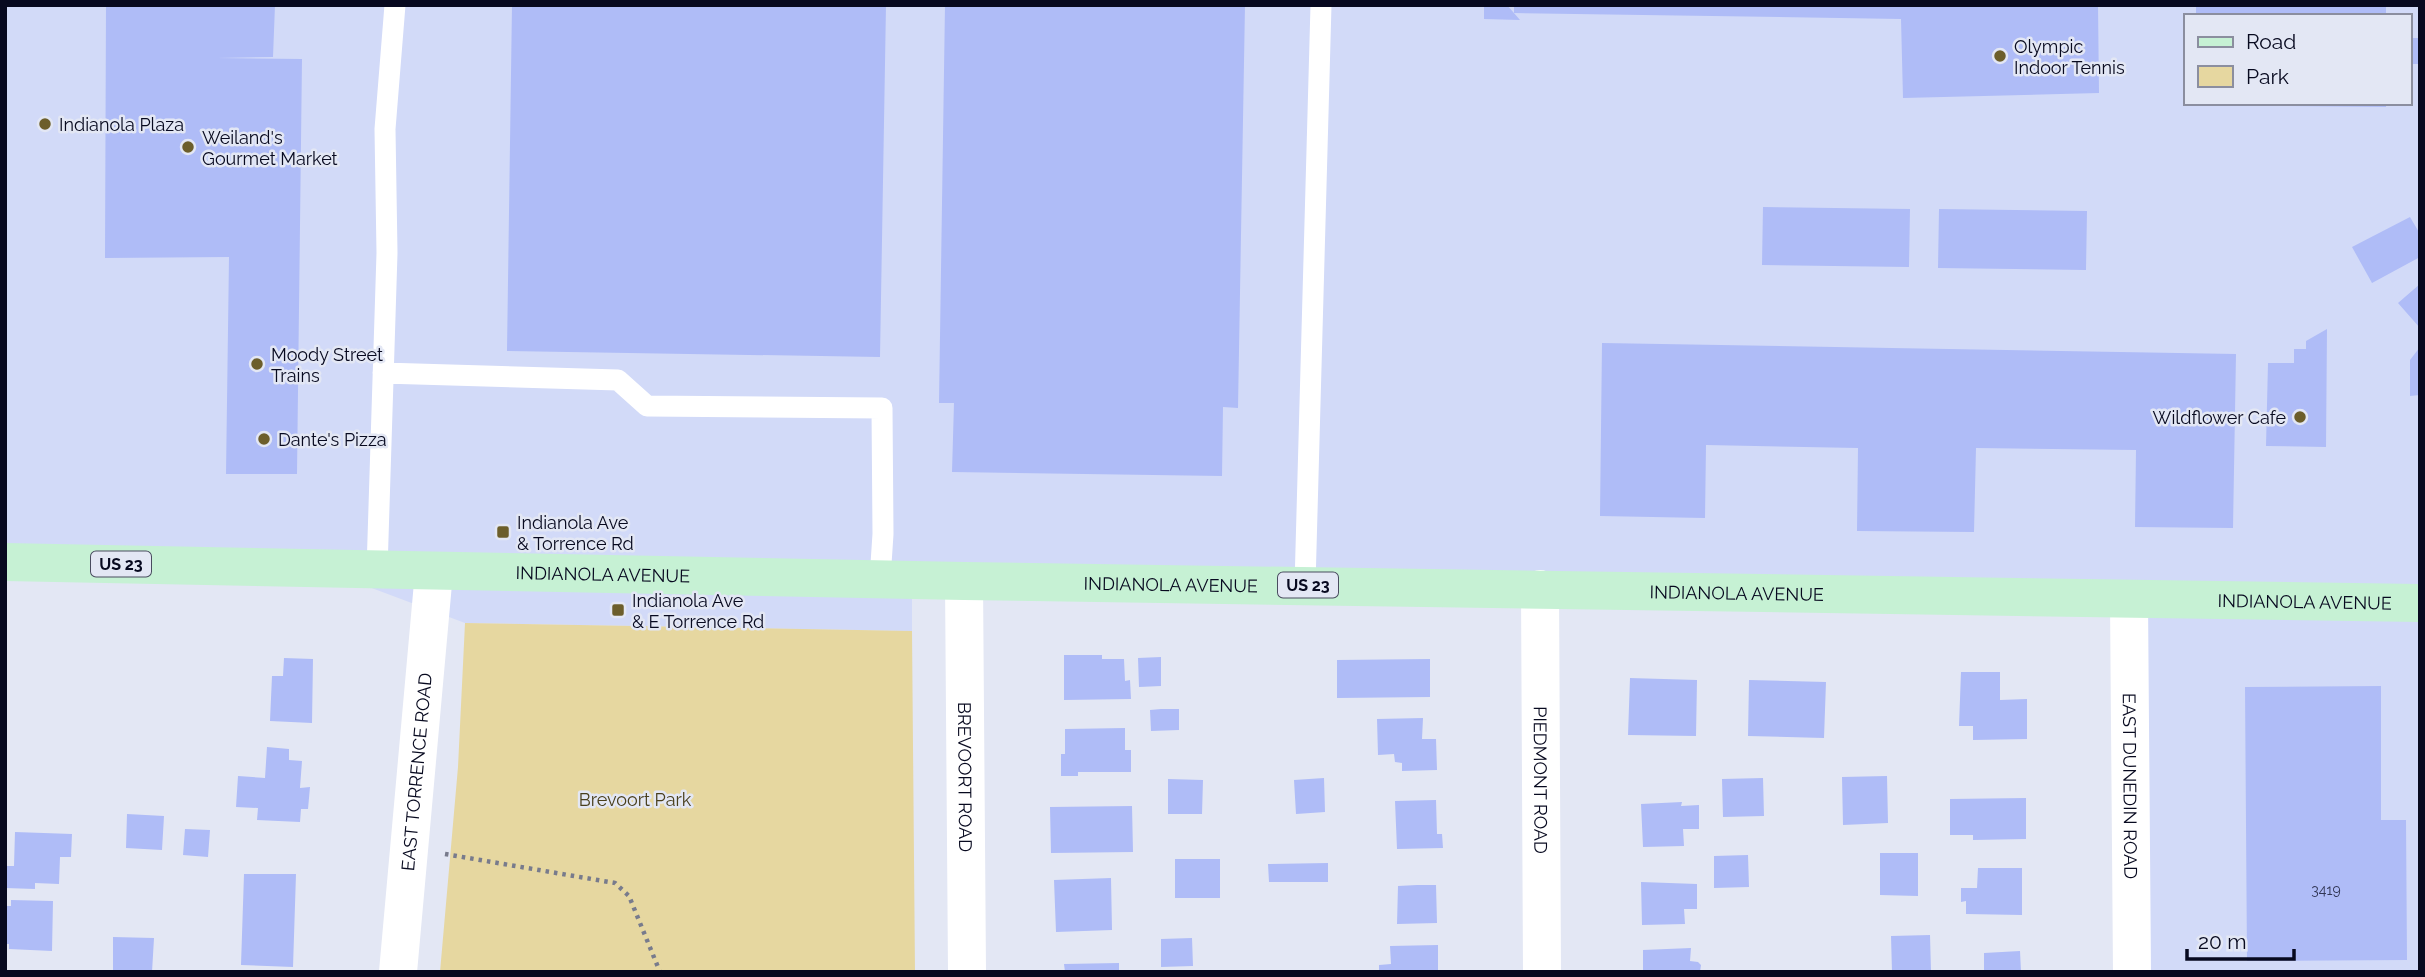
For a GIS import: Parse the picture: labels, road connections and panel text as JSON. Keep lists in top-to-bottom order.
{
  "streets": {
    "main road": ["US 23", "INDIANOLA AVENUE"],
    "street": [
      "EAST TORRENCE ROAD",
      "BREVOORT ROAD",
      "PIEDMONT ROAD",
      "EAST DUNEDIN ROAD"
    ]
  },
  "crossings": [
    ["INDIANOLA AVENUE", "EAST TORRENCE ROAD"],
    ["INDIANOLA AVENUE", "BREVOORT ROAD"],
    ["INDIANOLA AVENUE", "PIEDMONT ROAD"],
    ["INDIANOLA AVENUE", "EAST DUNEDIN ROAD"]
  ],
  "parks": ["Brevoort Park"],
  "places": {
    "other": [
      "Olympic Indoor Tennis",
      "Indianola Plaza",
      "Weiland's Gourmet Market",
      "Moody Street Trains",
      "Wildflower Cafe",
      "Dante's Pizza"
    ],
    "transit": ["Indianola Ave & Torrence Rd", "Indianola Ave & E Torrence Rd"]
  },
  "house_numbers": ["3419"],
  "legend": ["Road", "Park"],
  "scale_bar": "20 m"
}
